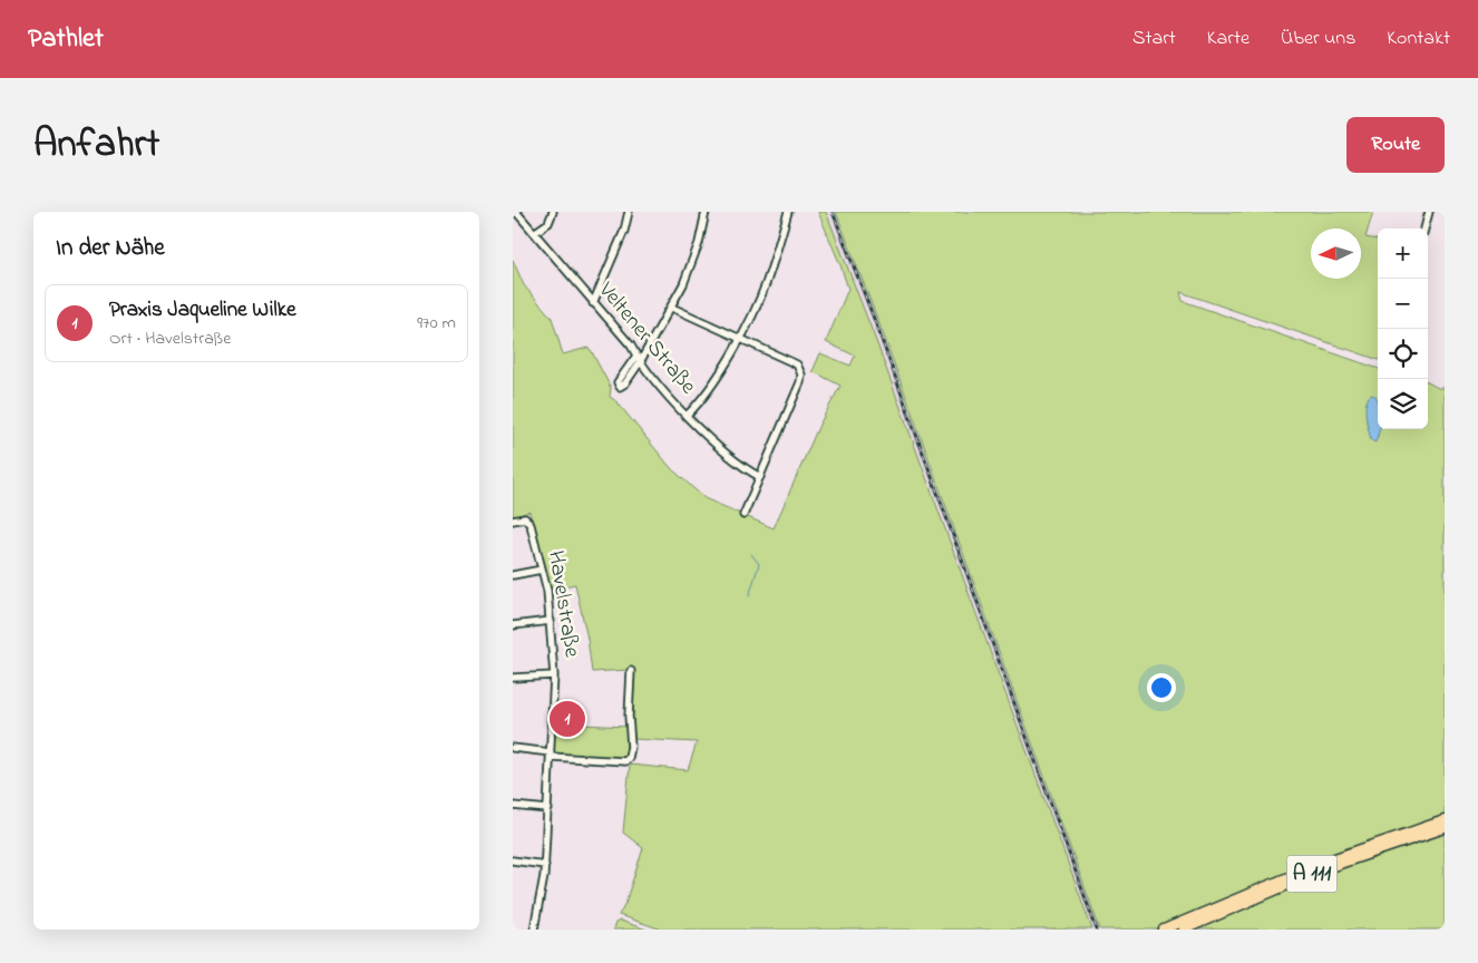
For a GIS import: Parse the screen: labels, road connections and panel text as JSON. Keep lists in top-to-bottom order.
{
  "streets": {
    "highway": ["A 111"],
    "street": ["Veltener Straße", "Havelstraße"]
  },
  "north": "left",
  "page": {
    "header": "Pathlet",
    "nav": [
      "Start",
      "Karte",
      "Über uns",
      "Kontakt"
    ],
    "title": "Anfahrt",
    "buttons": "Route",
    "heading": "In der Nähe",
    "map_buttons": ["+", "−"],
    "list": [
      {
        "mark": "1",
        "name": "Praxis Jaqueline Wilke",
        "note": "Ort · Havelstraße",
        "value": "970 m"
      }
    ],
    "pins": "1"
  }
}
